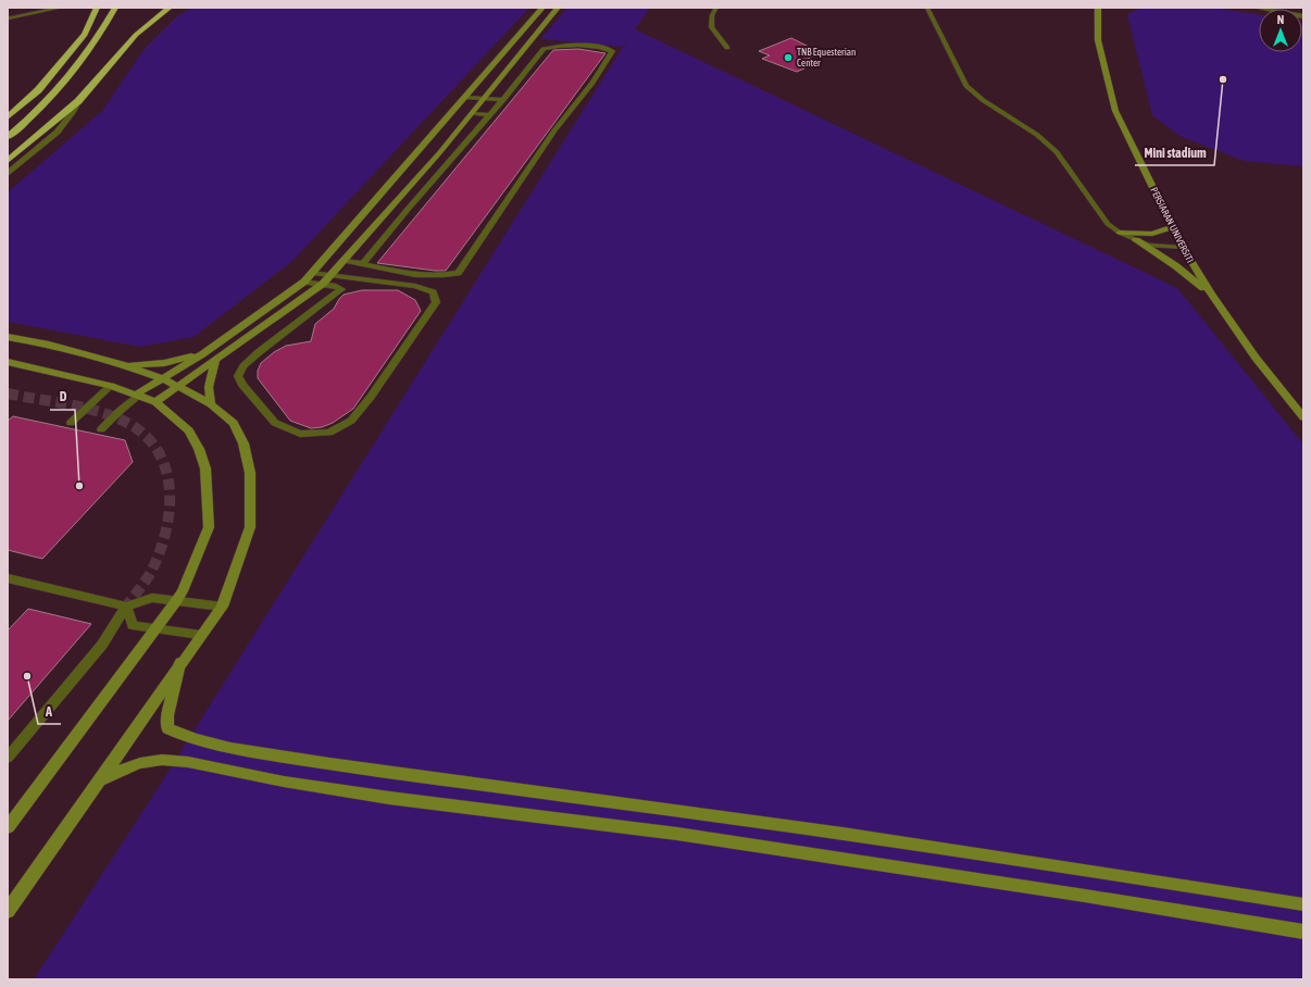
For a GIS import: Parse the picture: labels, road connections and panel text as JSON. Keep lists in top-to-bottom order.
{
  "streets": {
    "street": ["PERSIARAN UNIVERSITI"]
  },
  "places": [
    "TNB Equesterian Center",
    "Mini stadium",
    "D",
    "A"
  ],
  "north": "top"
}
